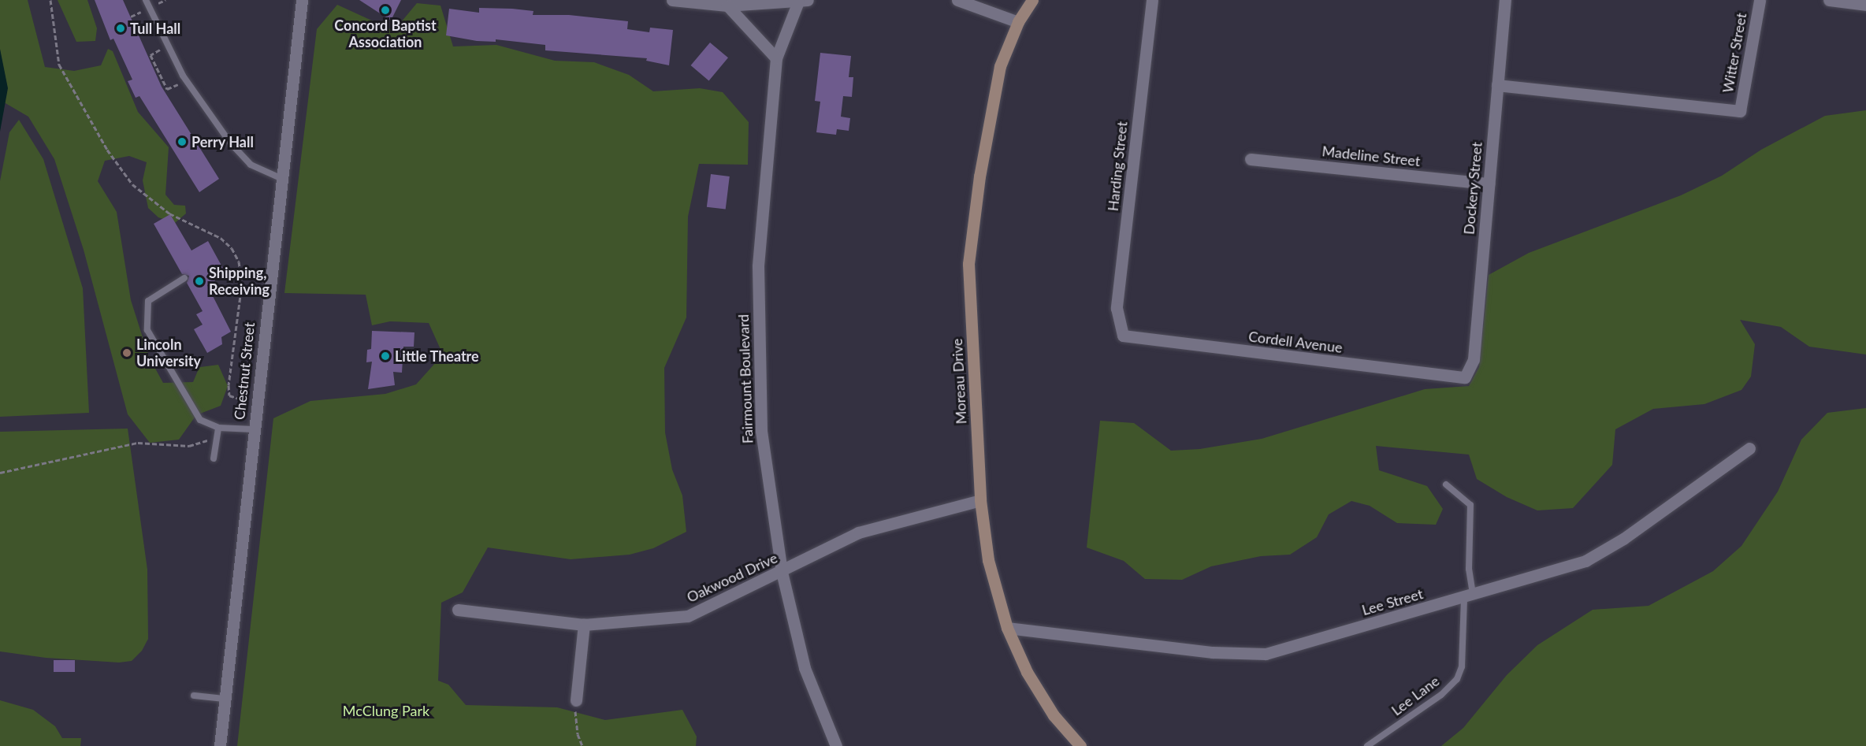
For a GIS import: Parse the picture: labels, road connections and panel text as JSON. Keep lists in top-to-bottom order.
{
  "streets": {
    "main road": ["Moreau Drive"],
    "street": [
      "Witter Street",
      "Madeline Street",
      "Harding Street",
      "Dockery Street",
      "Cordell Avenue",
      "Chestnut Street",
      "Fairmount Boulevard",
      "Oakwood Drive",
      "Lee Street"
    ],
    "lane": ["Lee Lane"]
  },
  "crossings": [
    ["Witter Street", "Dockery Street"],
    ["Madeline Street", "Dockery Street"],
    ["Harding Street", "Cordell Avenue"],
    ["Dockery Street", "Cordell Avenue"],
    ["Fairmount Boulevard", "Oakwood Drive"],
    ["Moreau Drive", "Oakwood Drive"],
    ["Moreau Drive", "Lee Street"],
    ["Lee Street", "Lee Lane"]
  ],
  "parks": ["McClung Park"],
  "places": [
    "Concord Baptist Association",
    "Tull Hall",
    "Perry Hall",
    "Shipping, Receiving",
    "Lincoln University",
    "Little Theatre"
  ]
}
